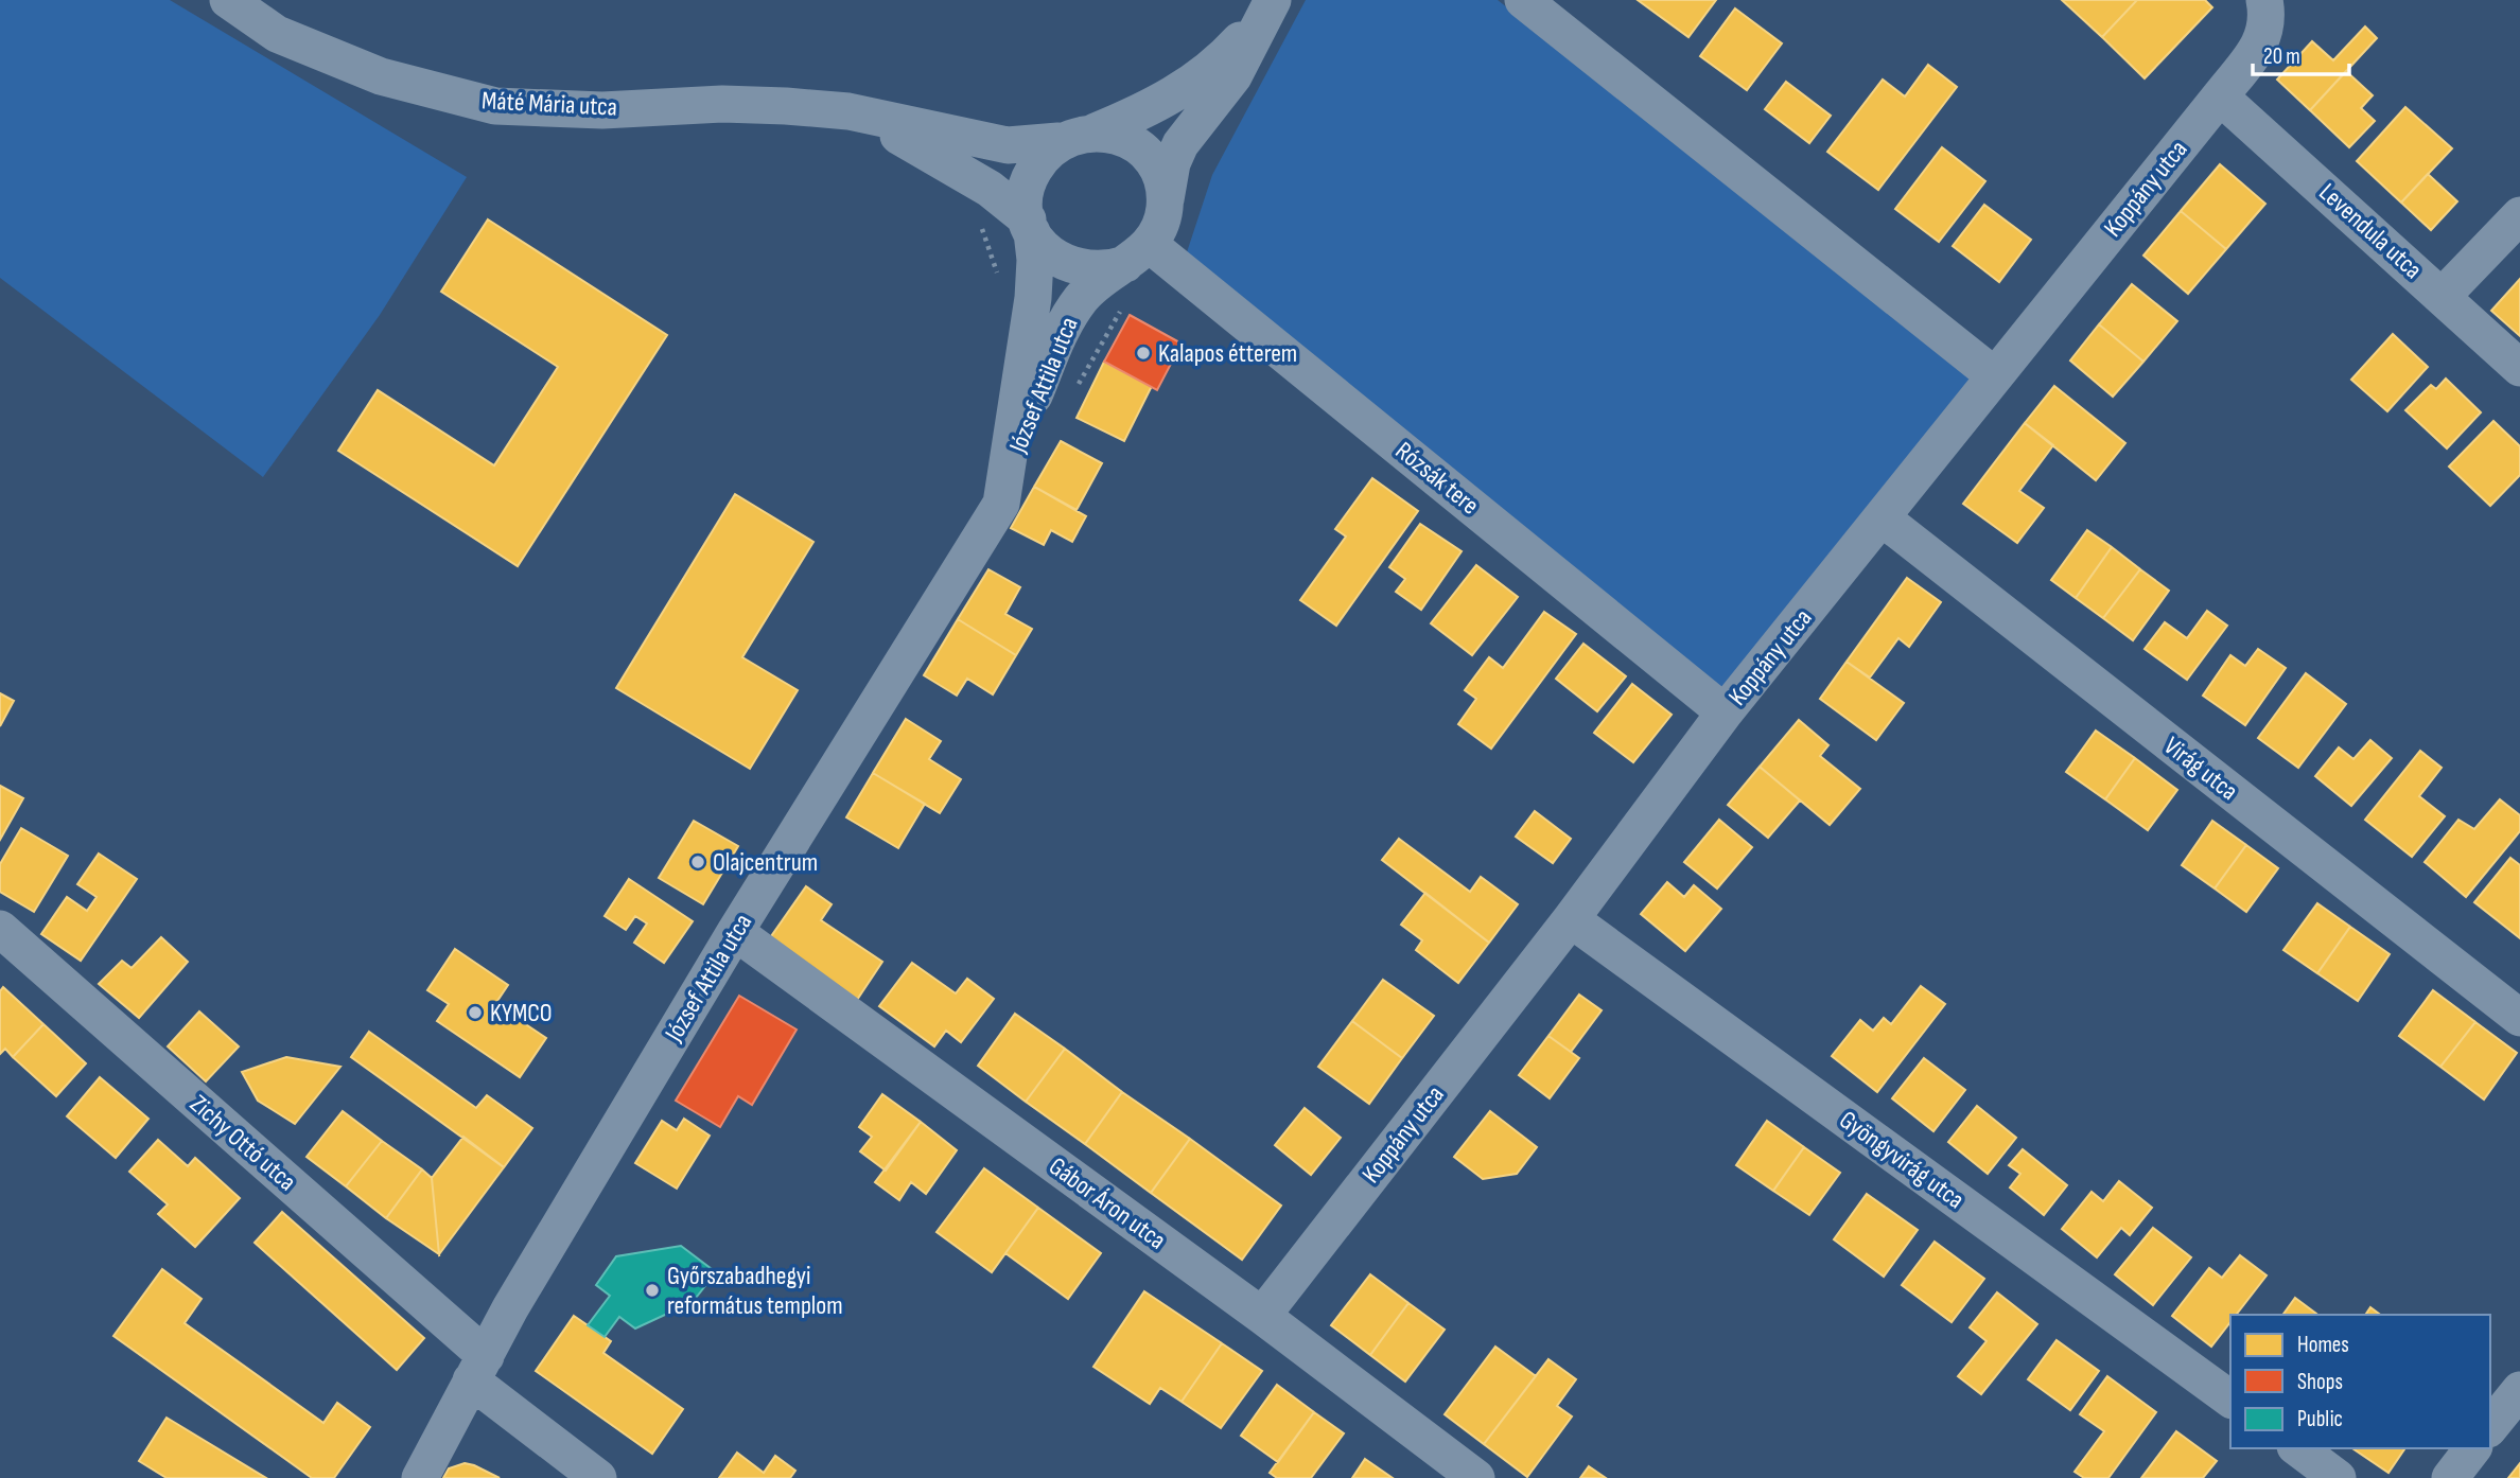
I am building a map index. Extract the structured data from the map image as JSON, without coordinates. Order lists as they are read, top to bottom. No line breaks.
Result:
{"streets":{"street":["Máté Mária utca","Koppány utca","Levendula utca","József Attila utca","Rózsák tere","Virág utca","Zichy Ottó utca","Gyöngyvirág utca","Gábor Áron utca"]},"crossings":[["Máté Mária utca","József Attila utca"],["Máté Mária utca","Rózsák tere"],["Koppány utca","Levendula utca"],["Koppány utca","Rózsák tere"],["Koppány utca","Virág utca"],["Koppány utca","Gyöngyvirág utca"],["Koppány utca","Gábor Áron utca"],["József Attila utca","Rózsák tere"],["József Attila utca","Zichy Ottó utca"],["József Attila utca","Gábor Áron utca"]],"places":["Kalapos étterem","Olajcentrum","KYMCO","Győrszabadhegyi református templom"],"legend":["Homes","Shops","Public"],"scale_bar":"20 m"}
